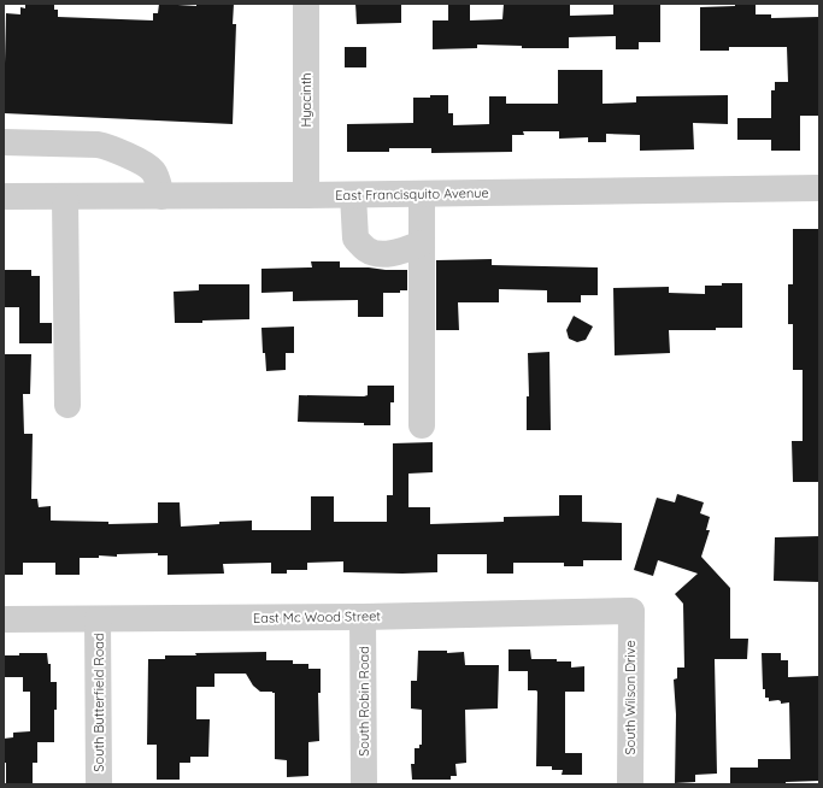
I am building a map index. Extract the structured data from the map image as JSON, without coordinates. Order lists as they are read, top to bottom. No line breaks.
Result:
{"streets":{"street":["Hyacinth","East Francisquito Avenue","East Mc Wood Street","South Wilson Drive","South Robin Road","South Butterfield Road"]},"crossings":[["Hyacinth","East Francisquito Avenue"],["East Mc Wood Street","South Wilson Drive"],["East Mc Wood Street","South Robin Road"],["East Mc Wood Street","South Butterfield Road"]]}
